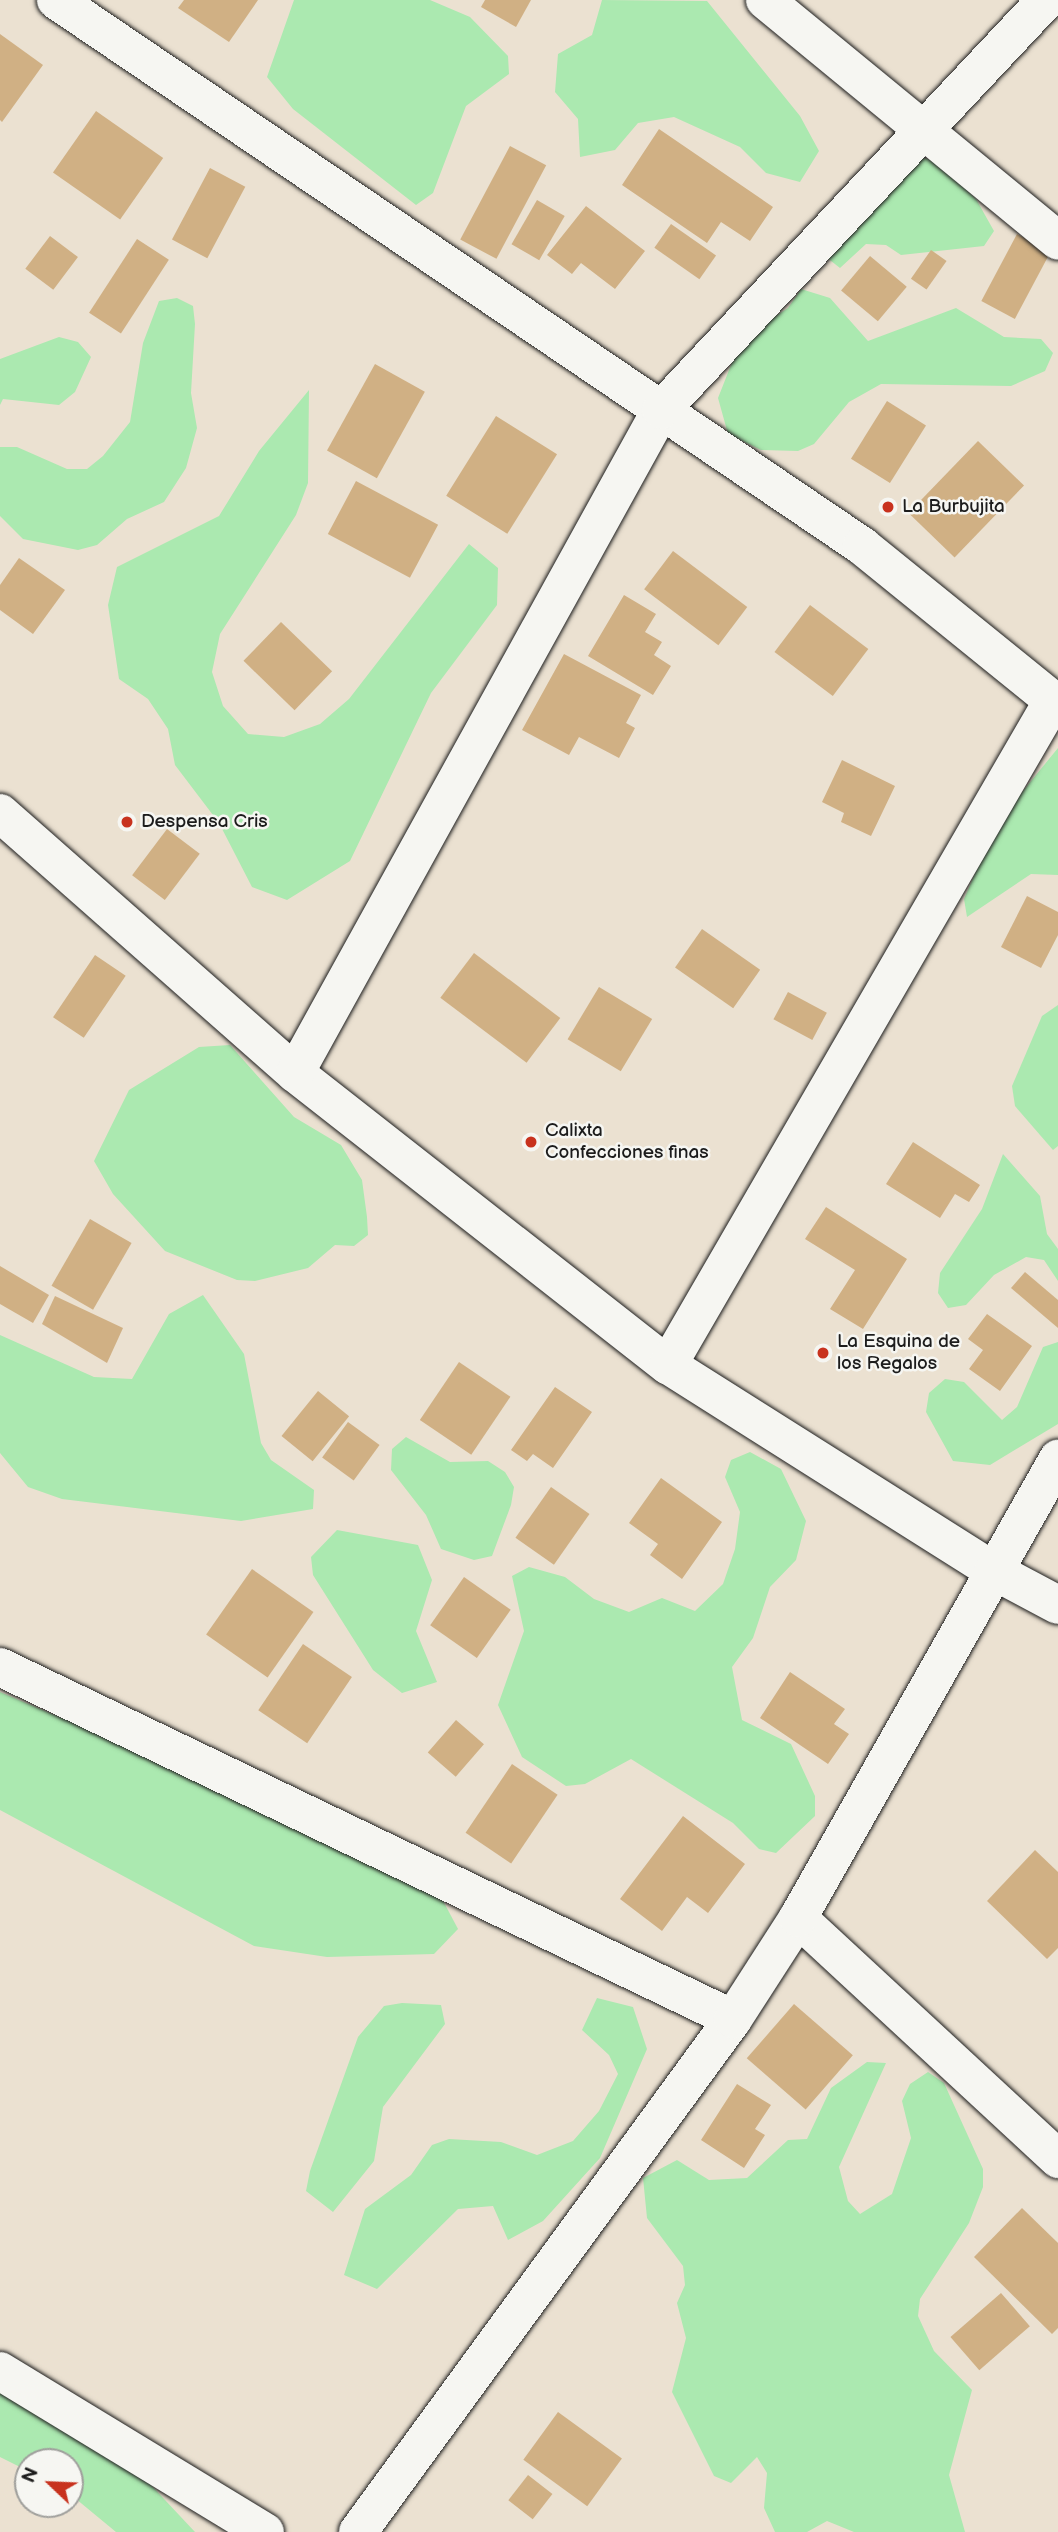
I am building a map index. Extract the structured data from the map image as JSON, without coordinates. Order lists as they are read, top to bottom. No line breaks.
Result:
{"places":["La Burbujita","Despensa Cris","Calixta Confecciones finas","La Esquina de los Regalos"],"north":"top left"}
